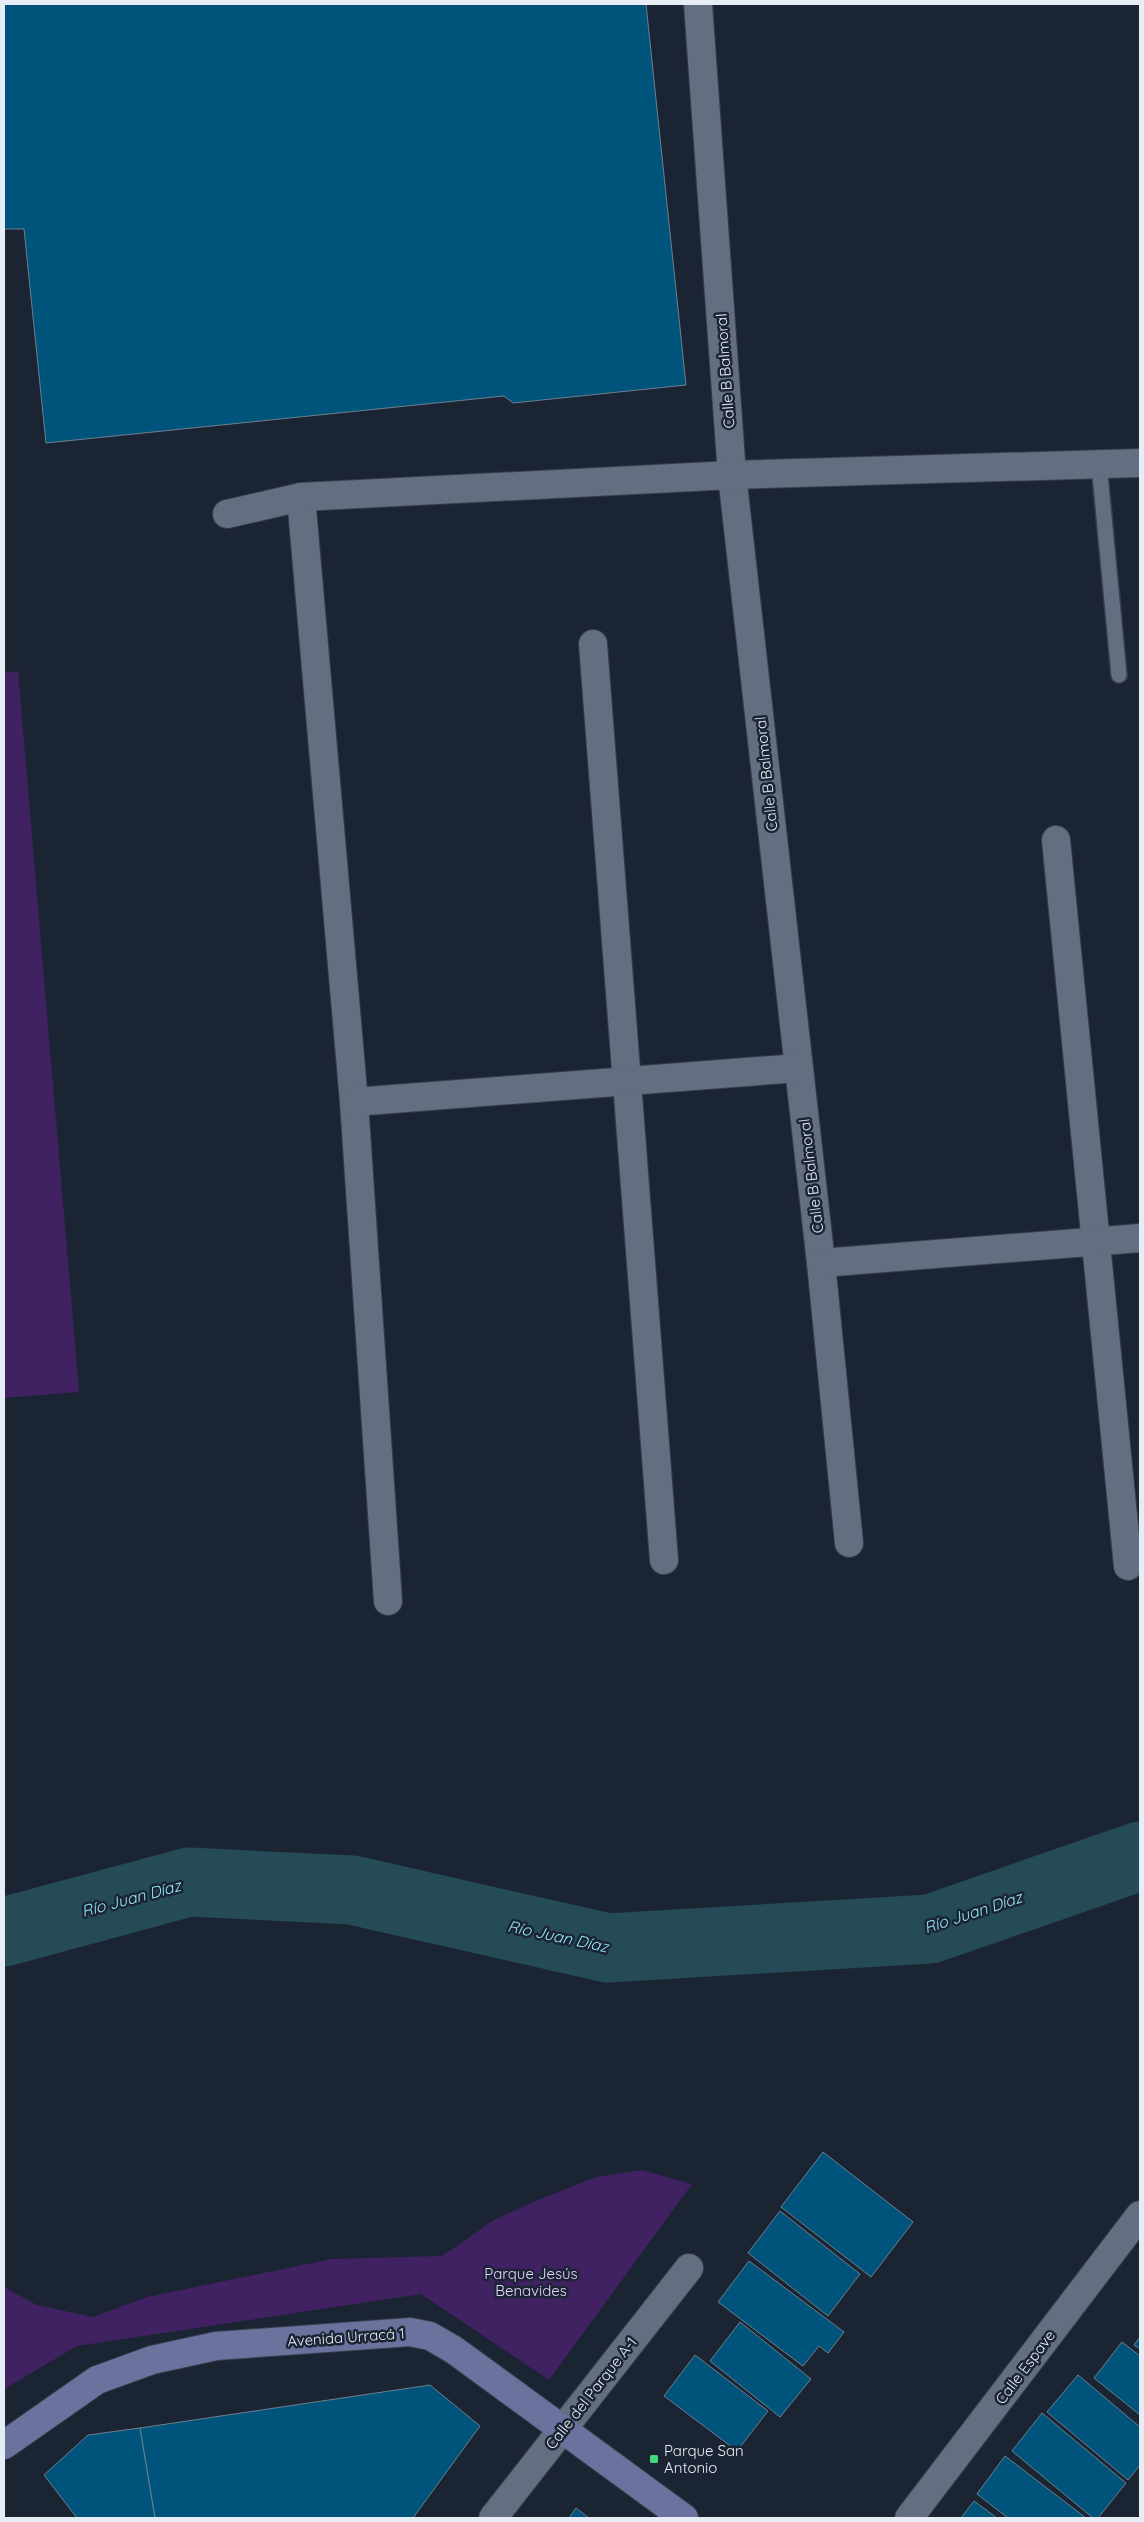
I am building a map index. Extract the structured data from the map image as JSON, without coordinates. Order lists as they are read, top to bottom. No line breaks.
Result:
{"streets":{"street":["Calle B Balmoral","Avenida Urracá 1","Calle Espave","Calle del Parque A-1"]},"crossings":[["Avenida Urracá 1","Calle del Parque A-1"]],"water":["Río Juan Díaz"],"parks":["Parque Jesús Benavides"],"places":{"transit":["Parque San Antonio"]}}
